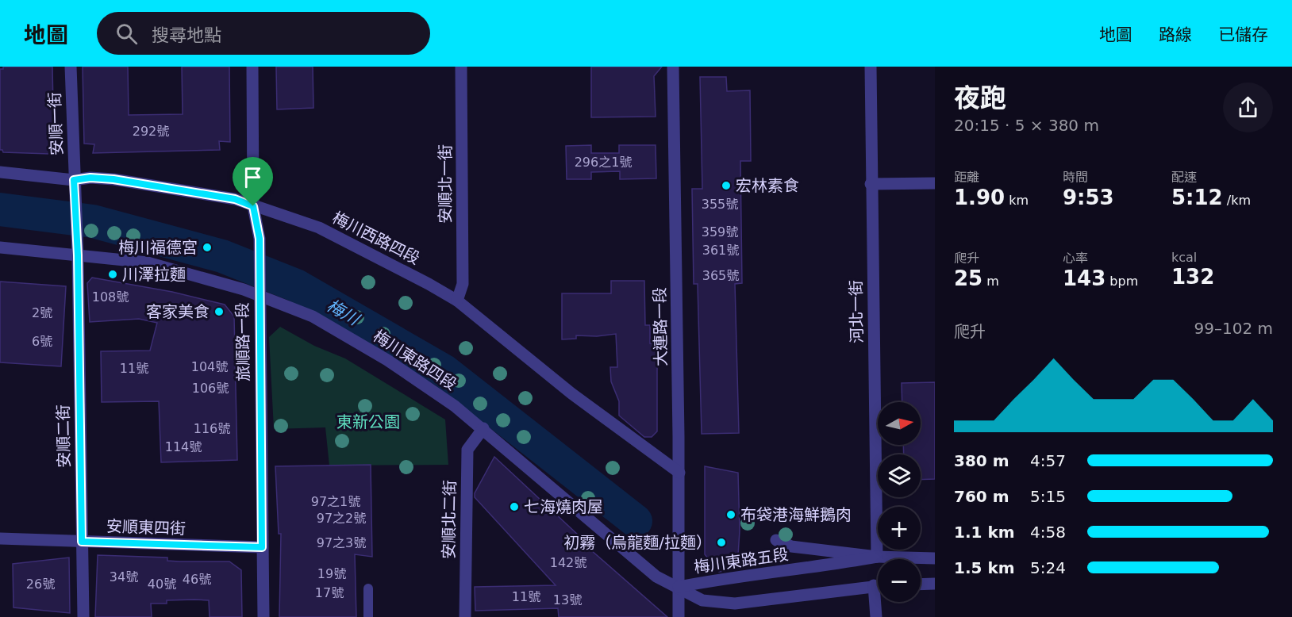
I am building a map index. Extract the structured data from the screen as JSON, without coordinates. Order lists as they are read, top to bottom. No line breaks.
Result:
{"streets":{"street":["安順一街","安順北一街","梅川西路四段","河北一街","大連路一段","旅順路一段","梅川東路四段","安順二街","安順北二街","安順東四街","梅川東路五段"]},"crossings":[["安順一街","梅川西路四段"],["安順一街","梅川東路四段"],["安順一街","安順二街"],["安順北一街","梅川西路四段"],["梅川西路四段","大連路一段"],["梅川西路四段","旅順路一段"],["河北一街","梅川東路五段"],["大連路一段","梅川東路四段"],["大連路一段","梅川東路五段"],["旅順路一段","梅川東路四段"],["旅順路一段","安順東四街"],["梅川東路四段","安順二街"],["梅川東路四段","安順北二街"],["梅川東路四段","梅川東路五段"],["安順二街","安順東四街"]],"water":["梅川"],"parks":["東新公園"],"places":["宏林素食","梅川福德宮","川澤拉麵","客家美食","七海燒肉屋","布袋港海鮮鵝肉","初霧（烏龍麵/拉麵）"],"house_numbers":["292號","296之1號","355號","359號","361號","365號","108號","2號","6號","104號","11號","106號","116號","114號","97之1號","97之2號","97之3號","142號","19號","34號","46號","26號","40號","17號","11號","13號"],"north":"right","page":{"header":"地圖","search":"搜尋地點","nav":["地圖","路線","已儲存"],"heading":["夜跑","20:15 · 5 × 380 m"],"stats":[["距離","1.90 km"],["時間","9:53"],["配速","5:12 /km"],["爬升","25 m"],["心率","143 bpm"],["kcal","132"]],"chart":["爬升","99–102 m"],"map_buttons":["+","−"],"list":[{"name":"380 m","note":"4:57"},{"name":"760 m","note":"5:15"},{"name":"1.1 km","note":"4:58"},{"name":"1.5 km","note":"5:24"}]}}
